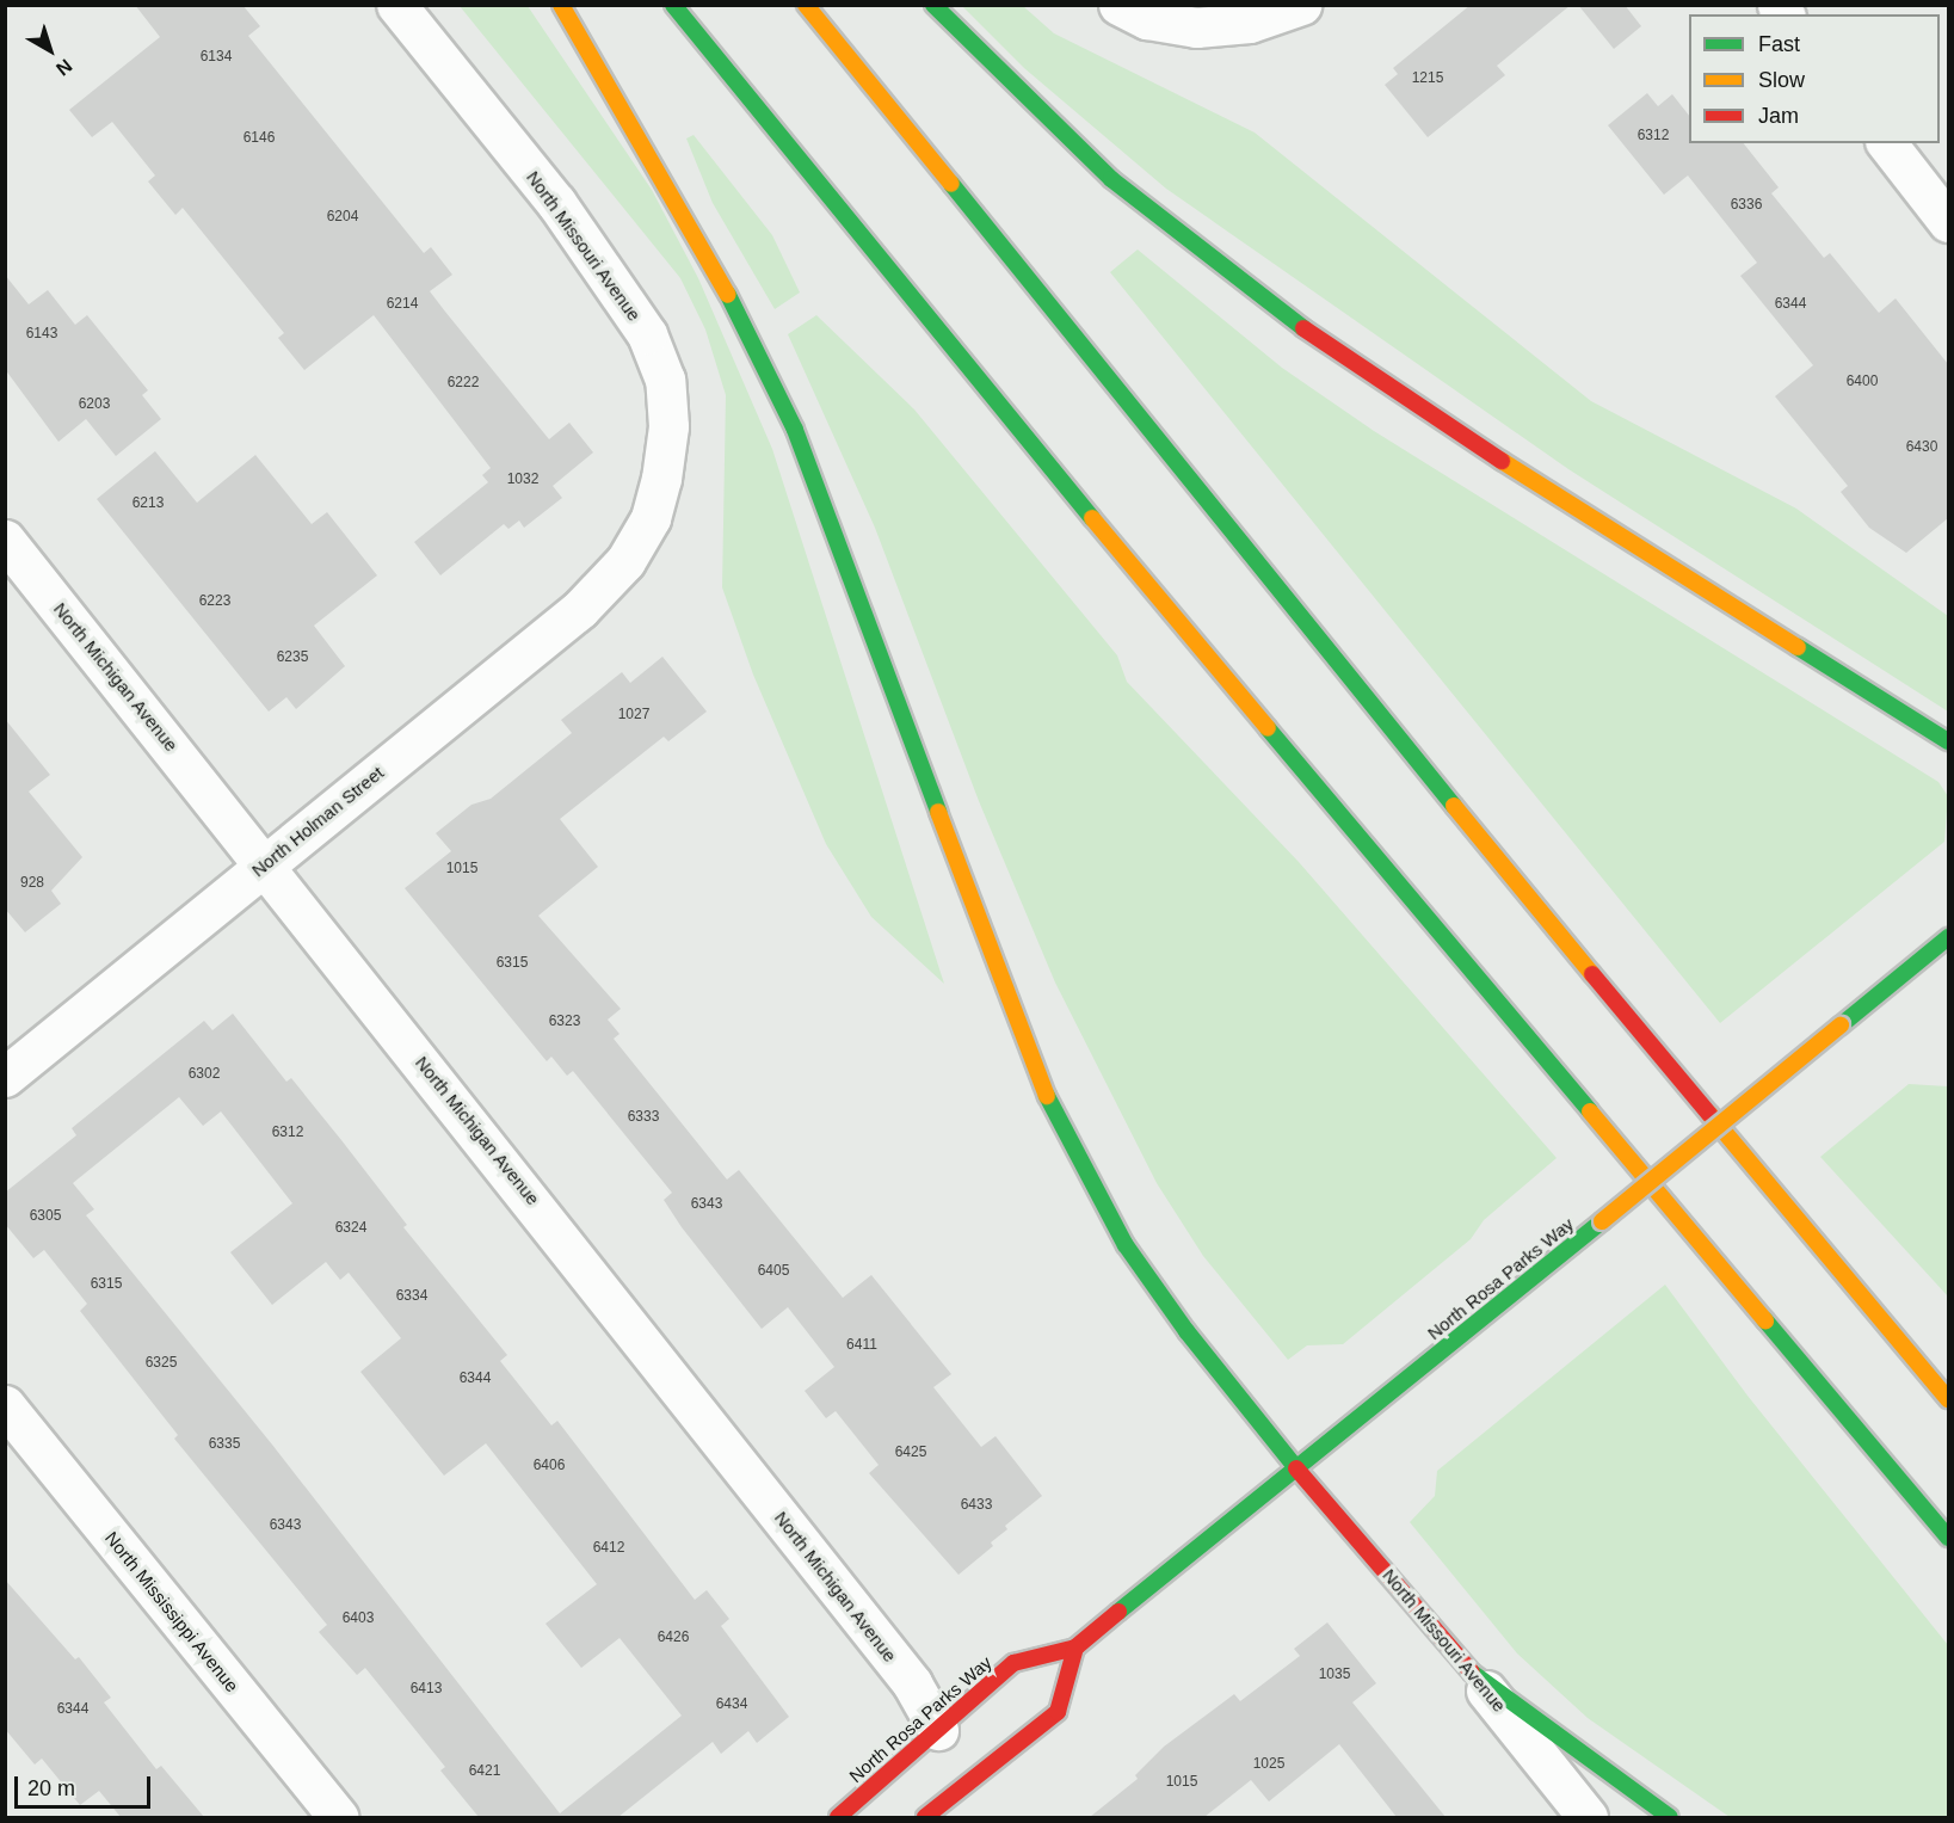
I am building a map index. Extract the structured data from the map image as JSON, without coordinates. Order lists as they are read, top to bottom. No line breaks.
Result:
{"streets":{"main road":["North Missouri Avenue","North Rosa Parks Way"],"street":["North Michigan Avenue","North Holman Street","North Mississippi Avenue"]},"crossings":[["North Missouri Avenue","North Holman Street"],["North Missouri Avenue","North Rosa Parks Way"],["North Michigan Avenue","North Holman Street"],["North Michigan Avenue","North Rosa Parks Way"]],"house_numbers":["6134","1215","6312","6146","6336","6204","6214","6344","6143","6400","6222","6203","6430","1032","6213","6223","6235","1027","1015","928","6315","6323","6302","6333","6312","6343","6305","6324","6405","6315","6334","6411","6325","6344","6335","6425","6406","6433","6343","6412","6403","6426","1035","6413","6434","6344","1025","6421","1015"],"legend":["Fast","Slow","Jam"],"scale_bar":"20 m","north":"bottom right"}
